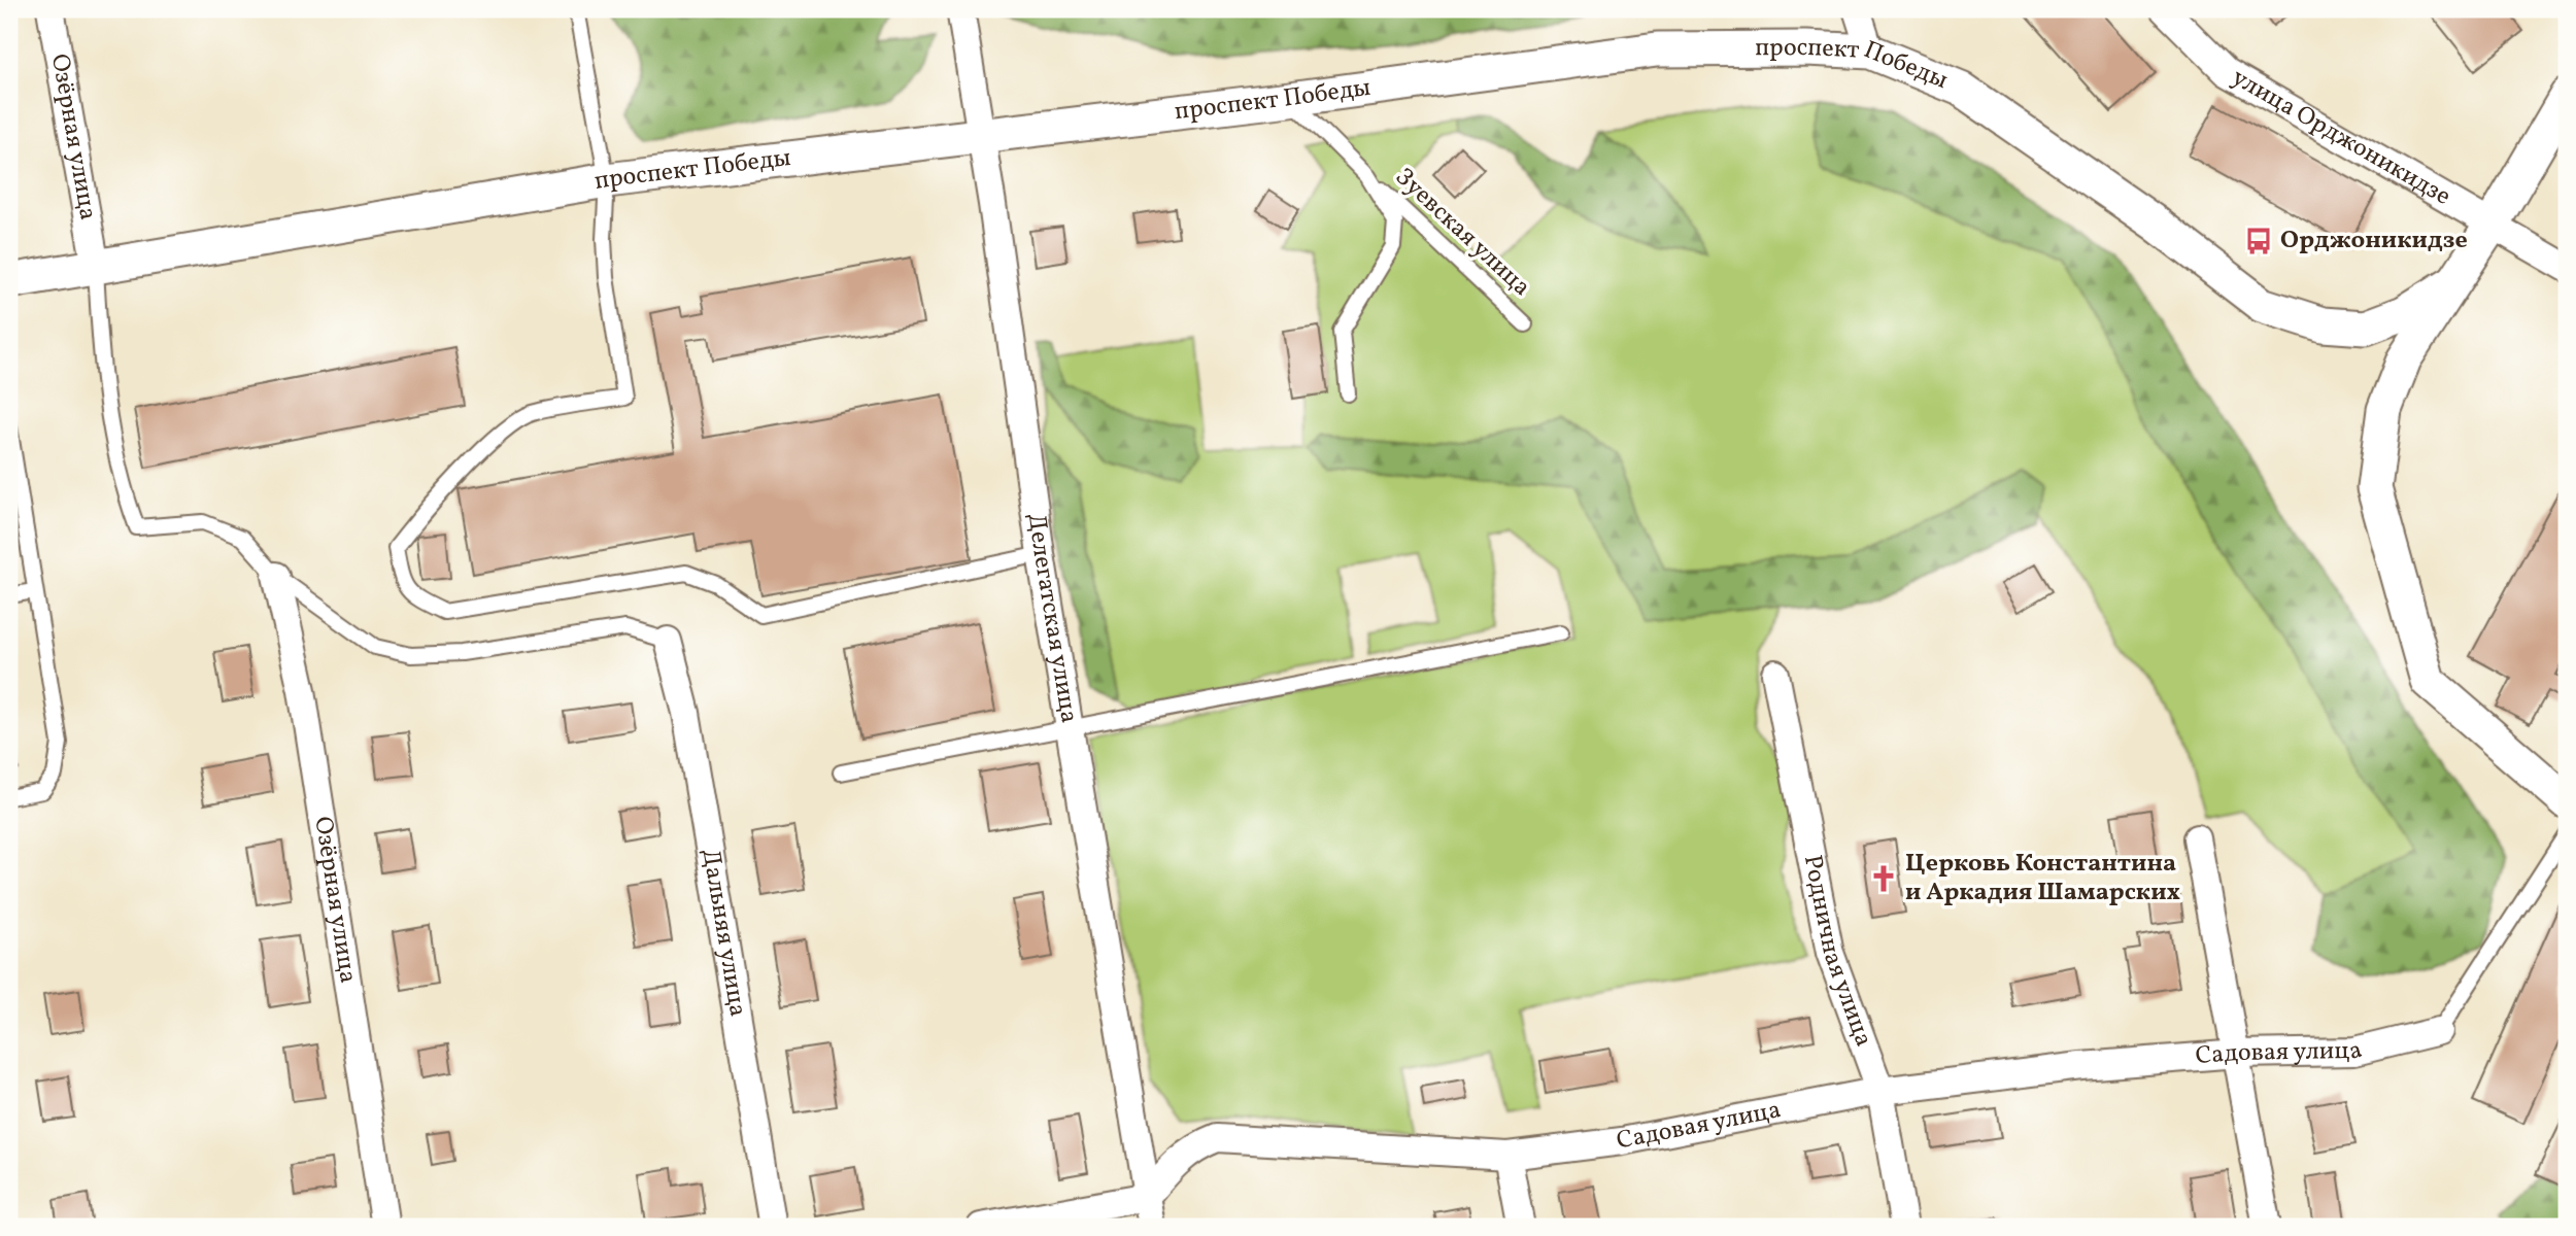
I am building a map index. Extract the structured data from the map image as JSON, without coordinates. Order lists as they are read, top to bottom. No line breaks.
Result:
{"streets":{"street":["проспект Победы","улица Орджоникидзе","Озёрная улица","Делегатская улица","Дальняя улица","Родничная улица","Садовая улица"],"lane":["Зуевская улица"]},"crossings":[["проспект Победы","Озёрная улица"],["проспект Победы","Зуевская улица"],["проспект Победы","Делегатская улица"],["Делегатская улица","Садовая улица"],["Родничная улица","Садовая улица"]],"places":{"bus stop":["Орджоникидзе"],"church":["Церковь Константина и Аркадия Шамарских"]}}
